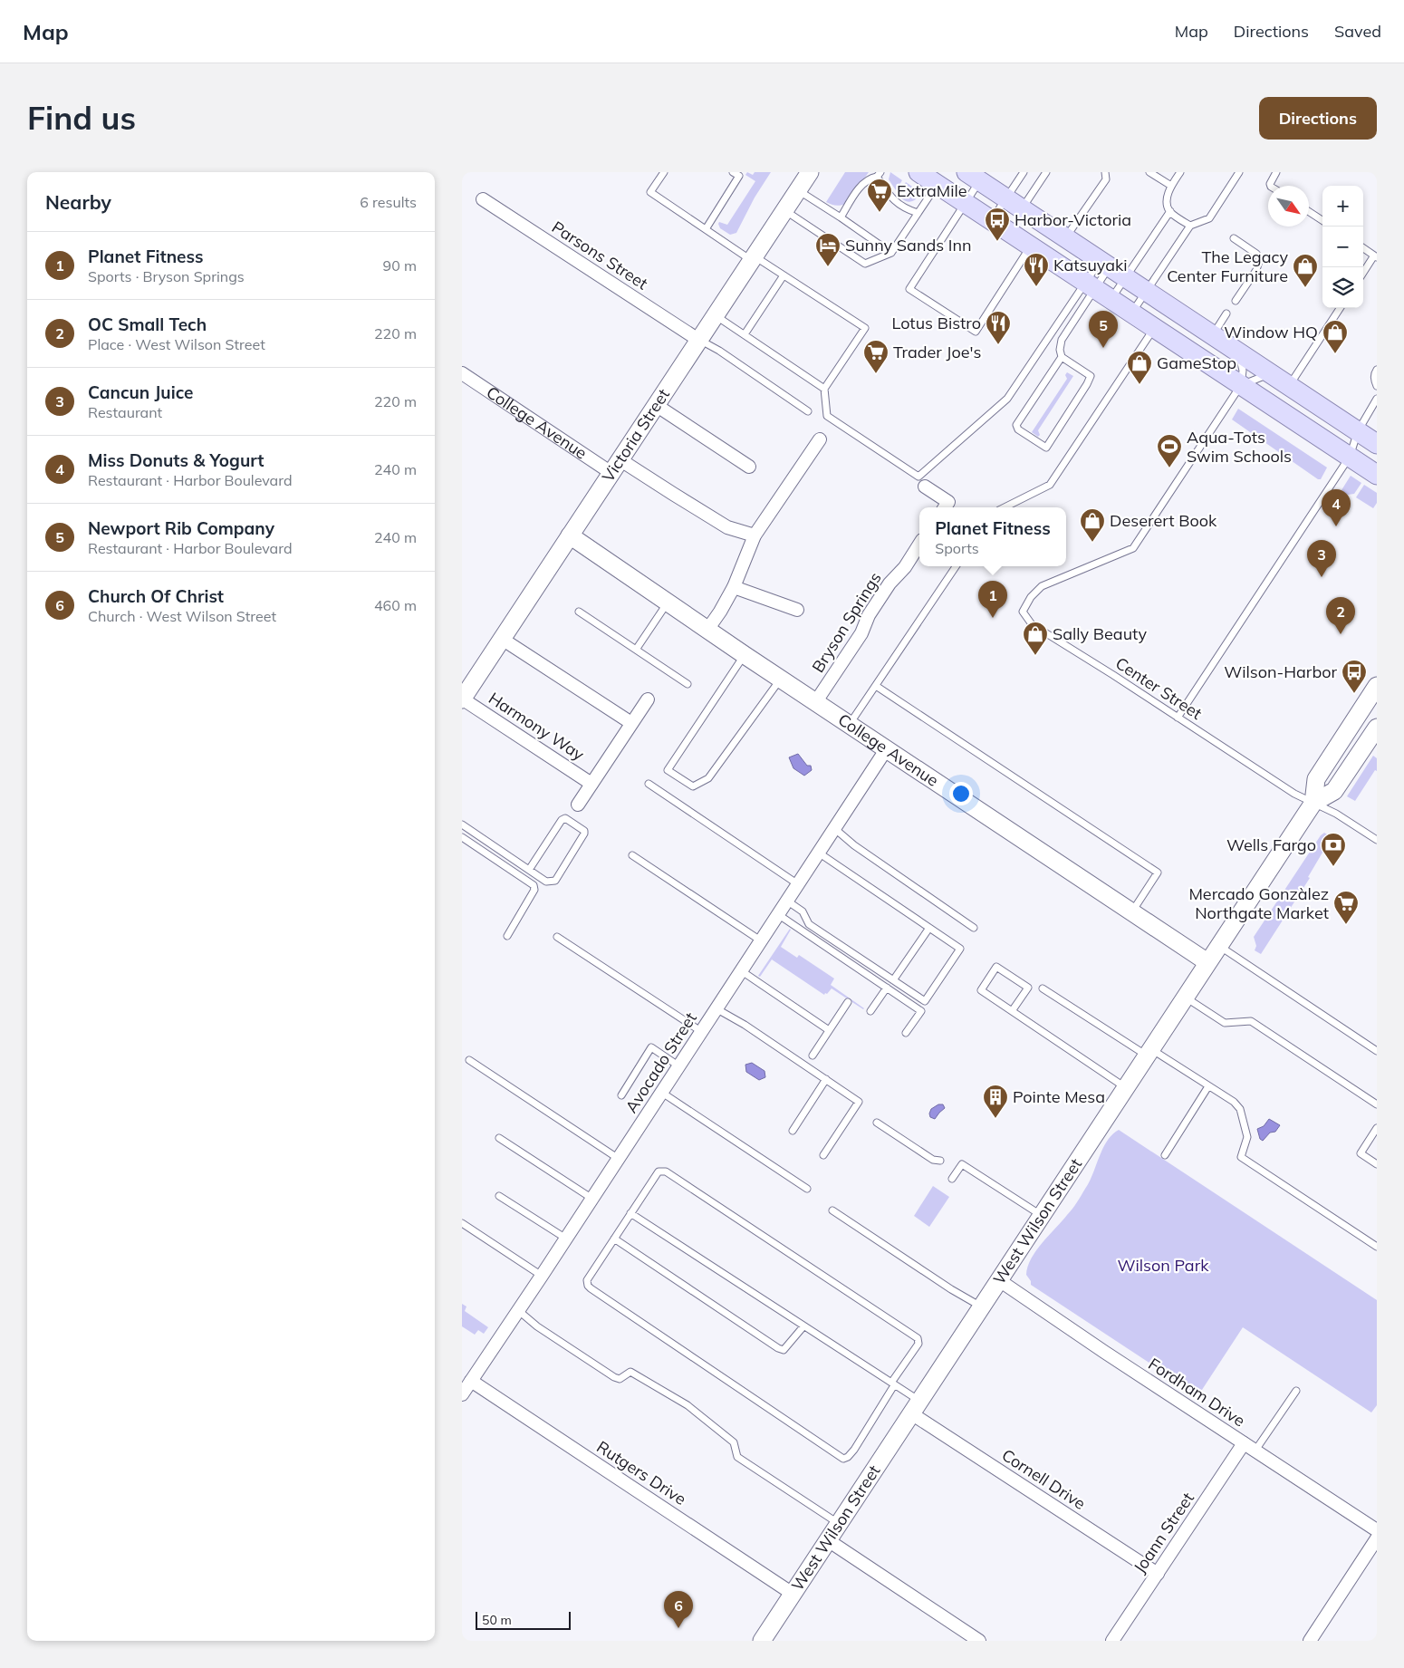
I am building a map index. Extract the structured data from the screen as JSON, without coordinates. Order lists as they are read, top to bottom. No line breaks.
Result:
{"streets":{"street":["Parsons Street","College Avenue","Victoria Street","Bryson Springs","Harmony Way","Avocado Street","West Wilson Street","Fordham Drive","Rutgers Drive","Cornell Drive","Joann Street"],"lane":["Center Street"]},"crossings":[["Parsons Street","Victoria Street"],["College Avenue","Victoria Street"],["College Avenue","Bryson Springs"],["College Avenue","Avocado Street"],["College Avenue","West Wilson Street"],["Victoria Street","Harmony Way"],["Center Street","West Wilson Street"],["Avocado Street","Rutgers Drive"],["West Wilson Street","Fordham Drive"],["West Wilson Street","Rutgers Drive"],["West Wilson Street","Cornell Drive"],["Fordham Drive","Joann Street"],["Cornell Drive","Joann Street"]],"parks":["Wilson Park"],"places":{"supermarket":["ExtraMile","Trader Joe's","Mercado Gonzàlez Northgate Market"],"bus stop":["Harbor-Victoria","Wilson-Harbor"],"hotel":["Sunny Sands Inn"],"restaurant":["Katsuyaki","Lotus Bistro"],"shop":["The Legacy Center Furniture","Window HQ","GameStop","Deserert Book","Sally Beauty"],"sports":["Aqua-Tots Swim Schools"],"bank":["Wells Fargo"],"building":["Pointe Mesa"]},"scale_bar":"50 m","north":"bottom right","page":{"header":"Map","nav":["Map","Directions","Saved"],"buttons":"Directions","title":"Find us","heading":["Nearby","6 results"],"map_buttons":["+","−"],"list":[{"mark":"1","name":"Planet Fitness","note":"Sports · Bryson Springs","value":"90 m"},{"mark":"2","name":"OC Small Tech","note":"Place · West Wilson Street","value":"220 m"},{"mark":"3","name":"Cancun Juice","note":"Restaurant","value":"220 m"},{"mark":"4","name":"Miss Donuts & Yogurt","note":"Restaurant · Harbor Boulevard","value":"240 m"},{"mark":"5","name":"Newport Rib Company","note":"Restaurant · Harbor Boulevard","value":"240 m"},{"mark":"6","name":"Church Of Christ","note":"Church · West Wilson Street","value":"460 m"}],"pins":["5","4","3","1","2","6"],"popup":["Planet Fitness","Sports"],"scale":"50 m"}}
